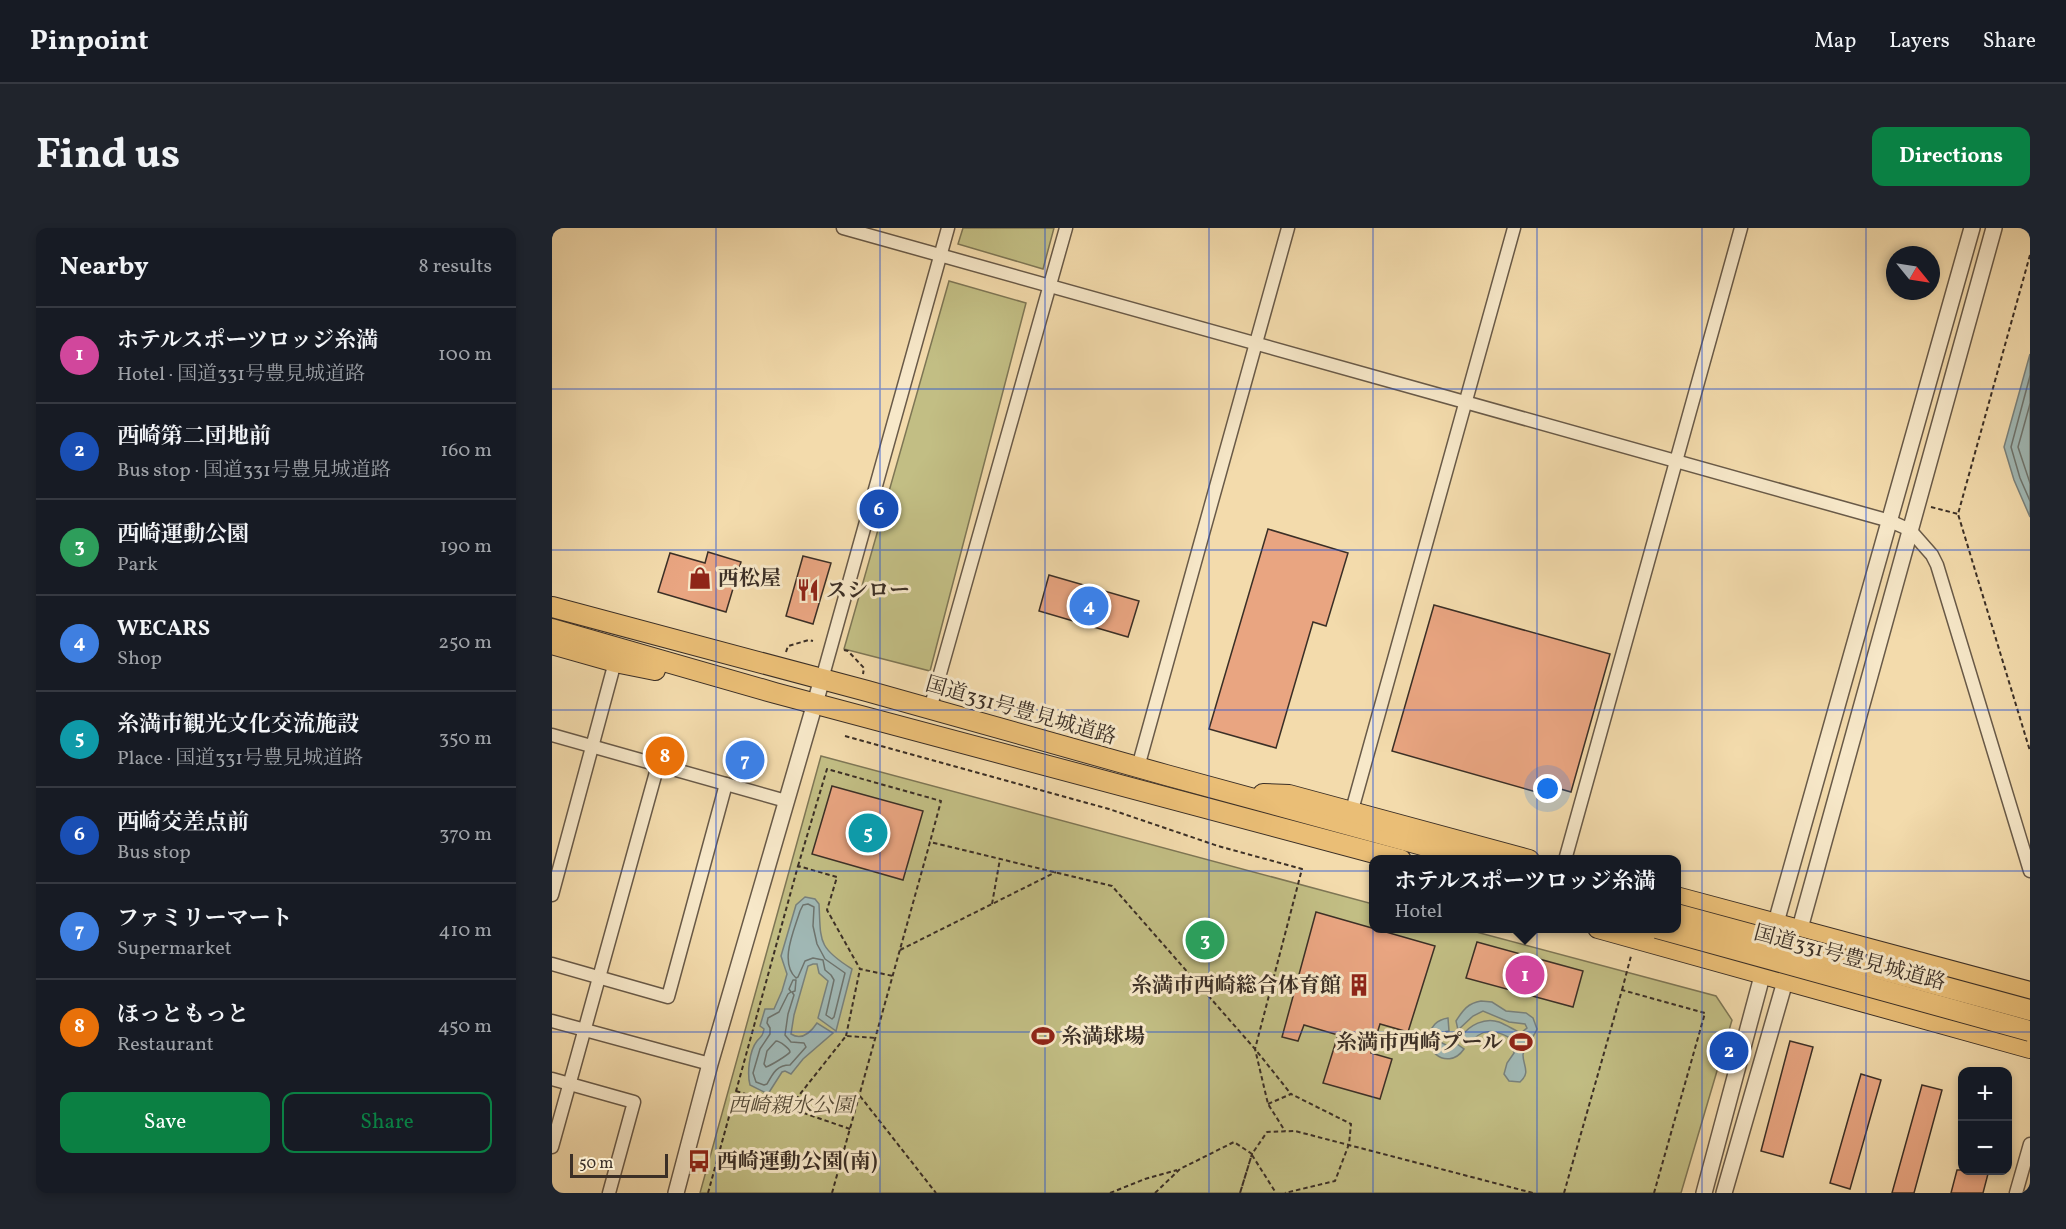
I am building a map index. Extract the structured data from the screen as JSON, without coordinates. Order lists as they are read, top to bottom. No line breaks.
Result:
{"streets":{"highway":["国道331号豊見城道路"]},"parks":["西崎親水公園"],"places":{"shop":["西松屋"],"restaurant":["スシロー"],"building":["糸満市西崎総合体育館"],"sports":["糸満球場","糸満市西崎プール"],"bus stop":["西崎運動公園(南)"]},"scale_bar":"50 m","north":"bottom right","page":{"header":"Pinpoint","nav":["Map","Layers","Share"],"title":"Find us","buttons":["Directions",["Save","Share"]],"heading":["Nearby","8 results"],"list":[{"mark":"1","name":"ホテルスポーツロッジ糸満","note":"Hotel · 国道331号豊見城道路","value":"100 m"},{"mark":"2","name":"西崎第二団地前","note":"Bus stop · 国道331号豊見城道路","value":"160 m"},{"mark":"3","name":"西崎運動公園","note":"Park","value":"190 m"},{"mark":"4","name":"WECARS","note":"Shop","value":"250 m"},{"mark":"5","name":"糸満市観光文化交流施設","note":"Place · 国道331号豊見城道路","value":"350 m"},{"mark":"6","name":"西崎交差点前","note":"Bus stop","value":"370 m"},{"mark":"7","name":"ファミリーマート","note":"Supermarket","value":"410 m"},{"mark":"8","name":"ほっともっと","note":"Restaurant","value":"450 m"}],"pins":["6","4","8","7","5","3","1","2"],"popup":["ホテルスポーツロッジ糸満","Hotel"],"map_buttons":["+","−"],"scale":"50 m"}}
